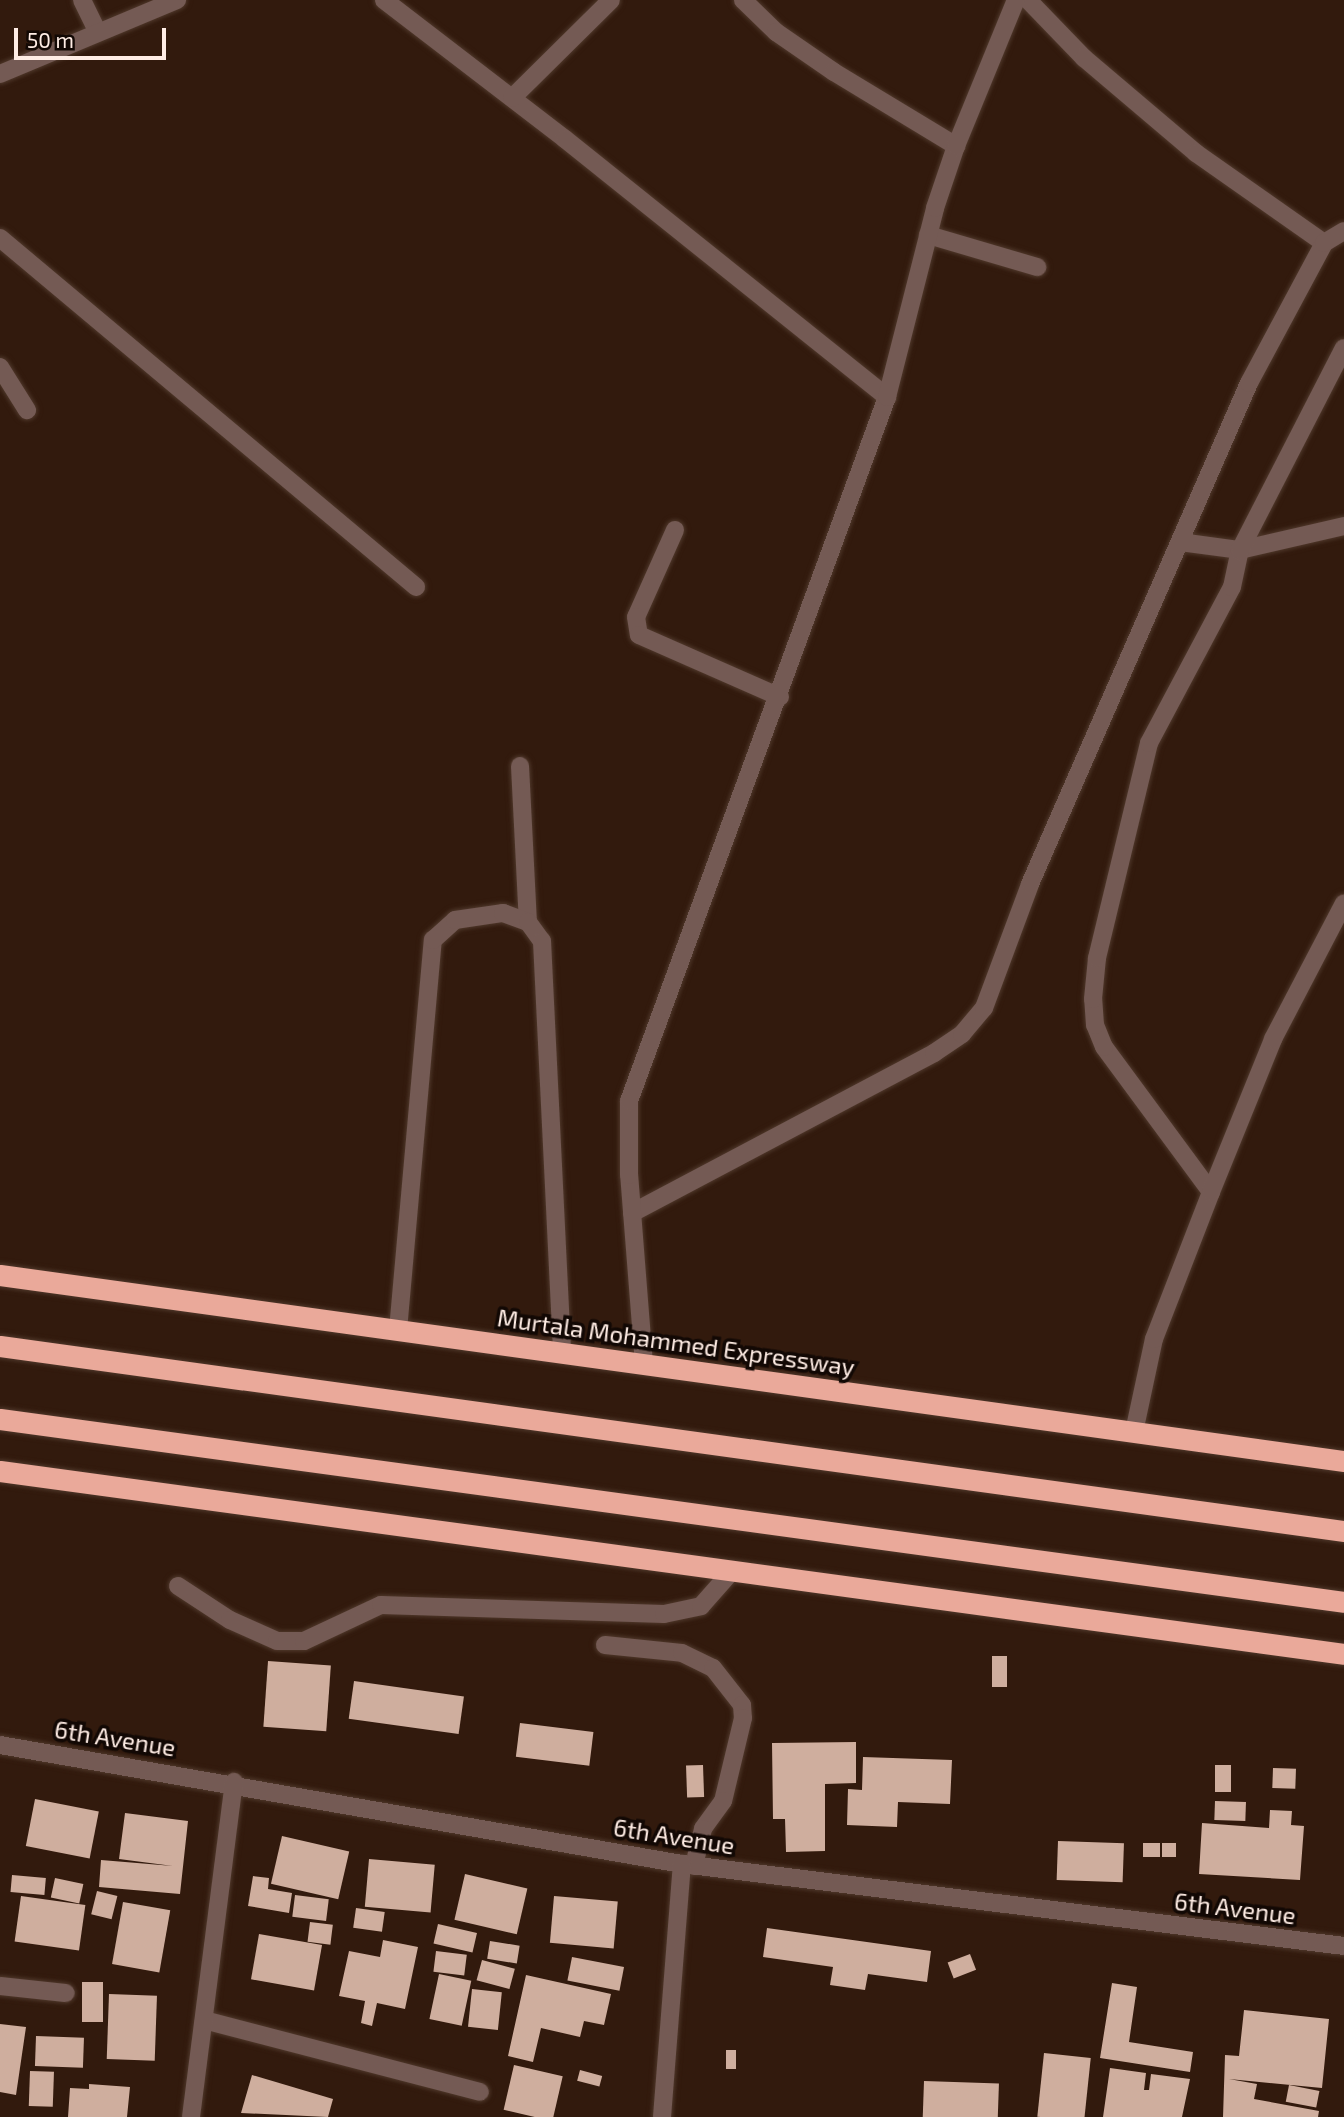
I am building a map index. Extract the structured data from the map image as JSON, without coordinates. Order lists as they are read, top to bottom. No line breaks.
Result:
{"streets":{"highway":["Murtala Mohammed Expressway"],"street":["6th Avenue"]},"scale_bar":"50 m"}
